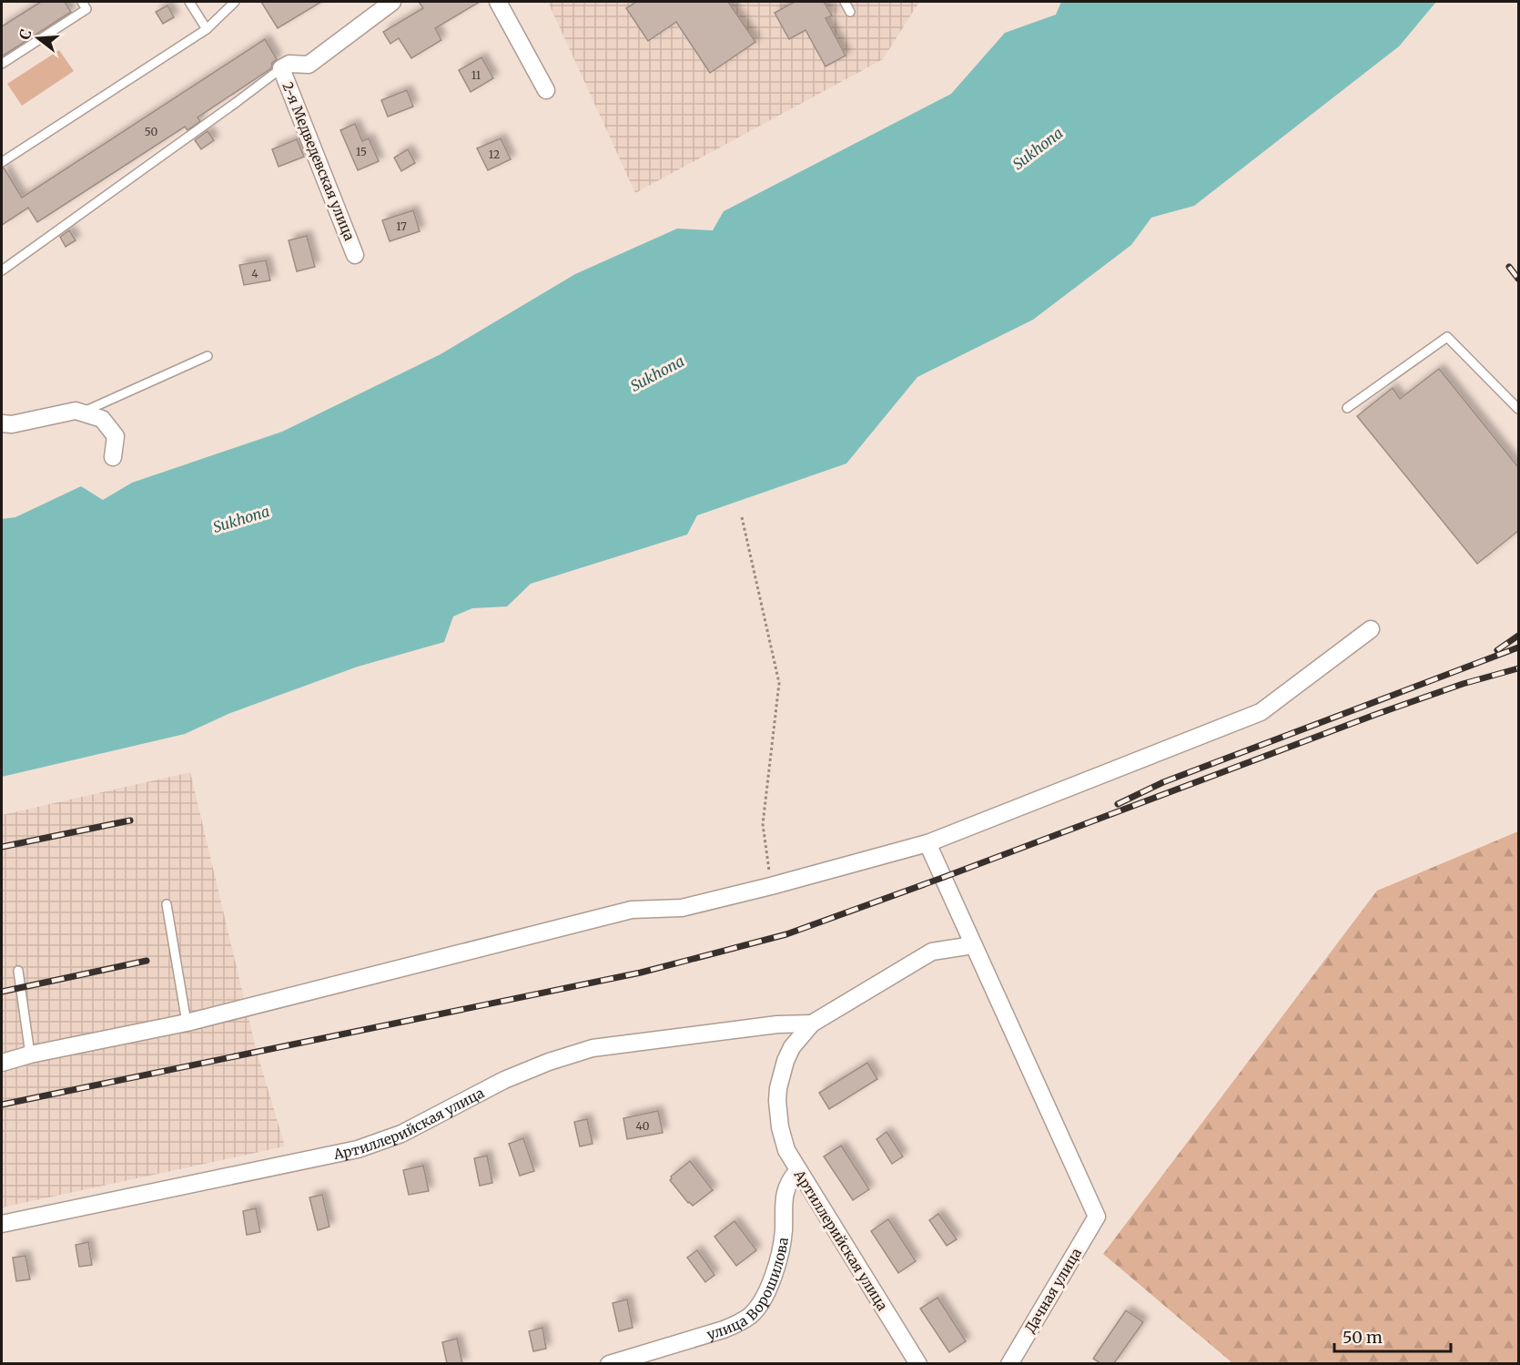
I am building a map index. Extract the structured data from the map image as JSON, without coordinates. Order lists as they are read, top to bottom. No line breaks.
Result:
{"streets":{"street":["2-я Медведевская улица","Артиллерийская улица","улица Ворошилова","Дачная улица"]},"crossings":[["Артиллерийская улица","улица Ворошилова"],["Артиллерийская улица","Дачная улица"]],"water":["Sukhona"],"house_numbers":["11","50","15","12","17","4","40"],"scale_bar":"50 m","north":"left"}
